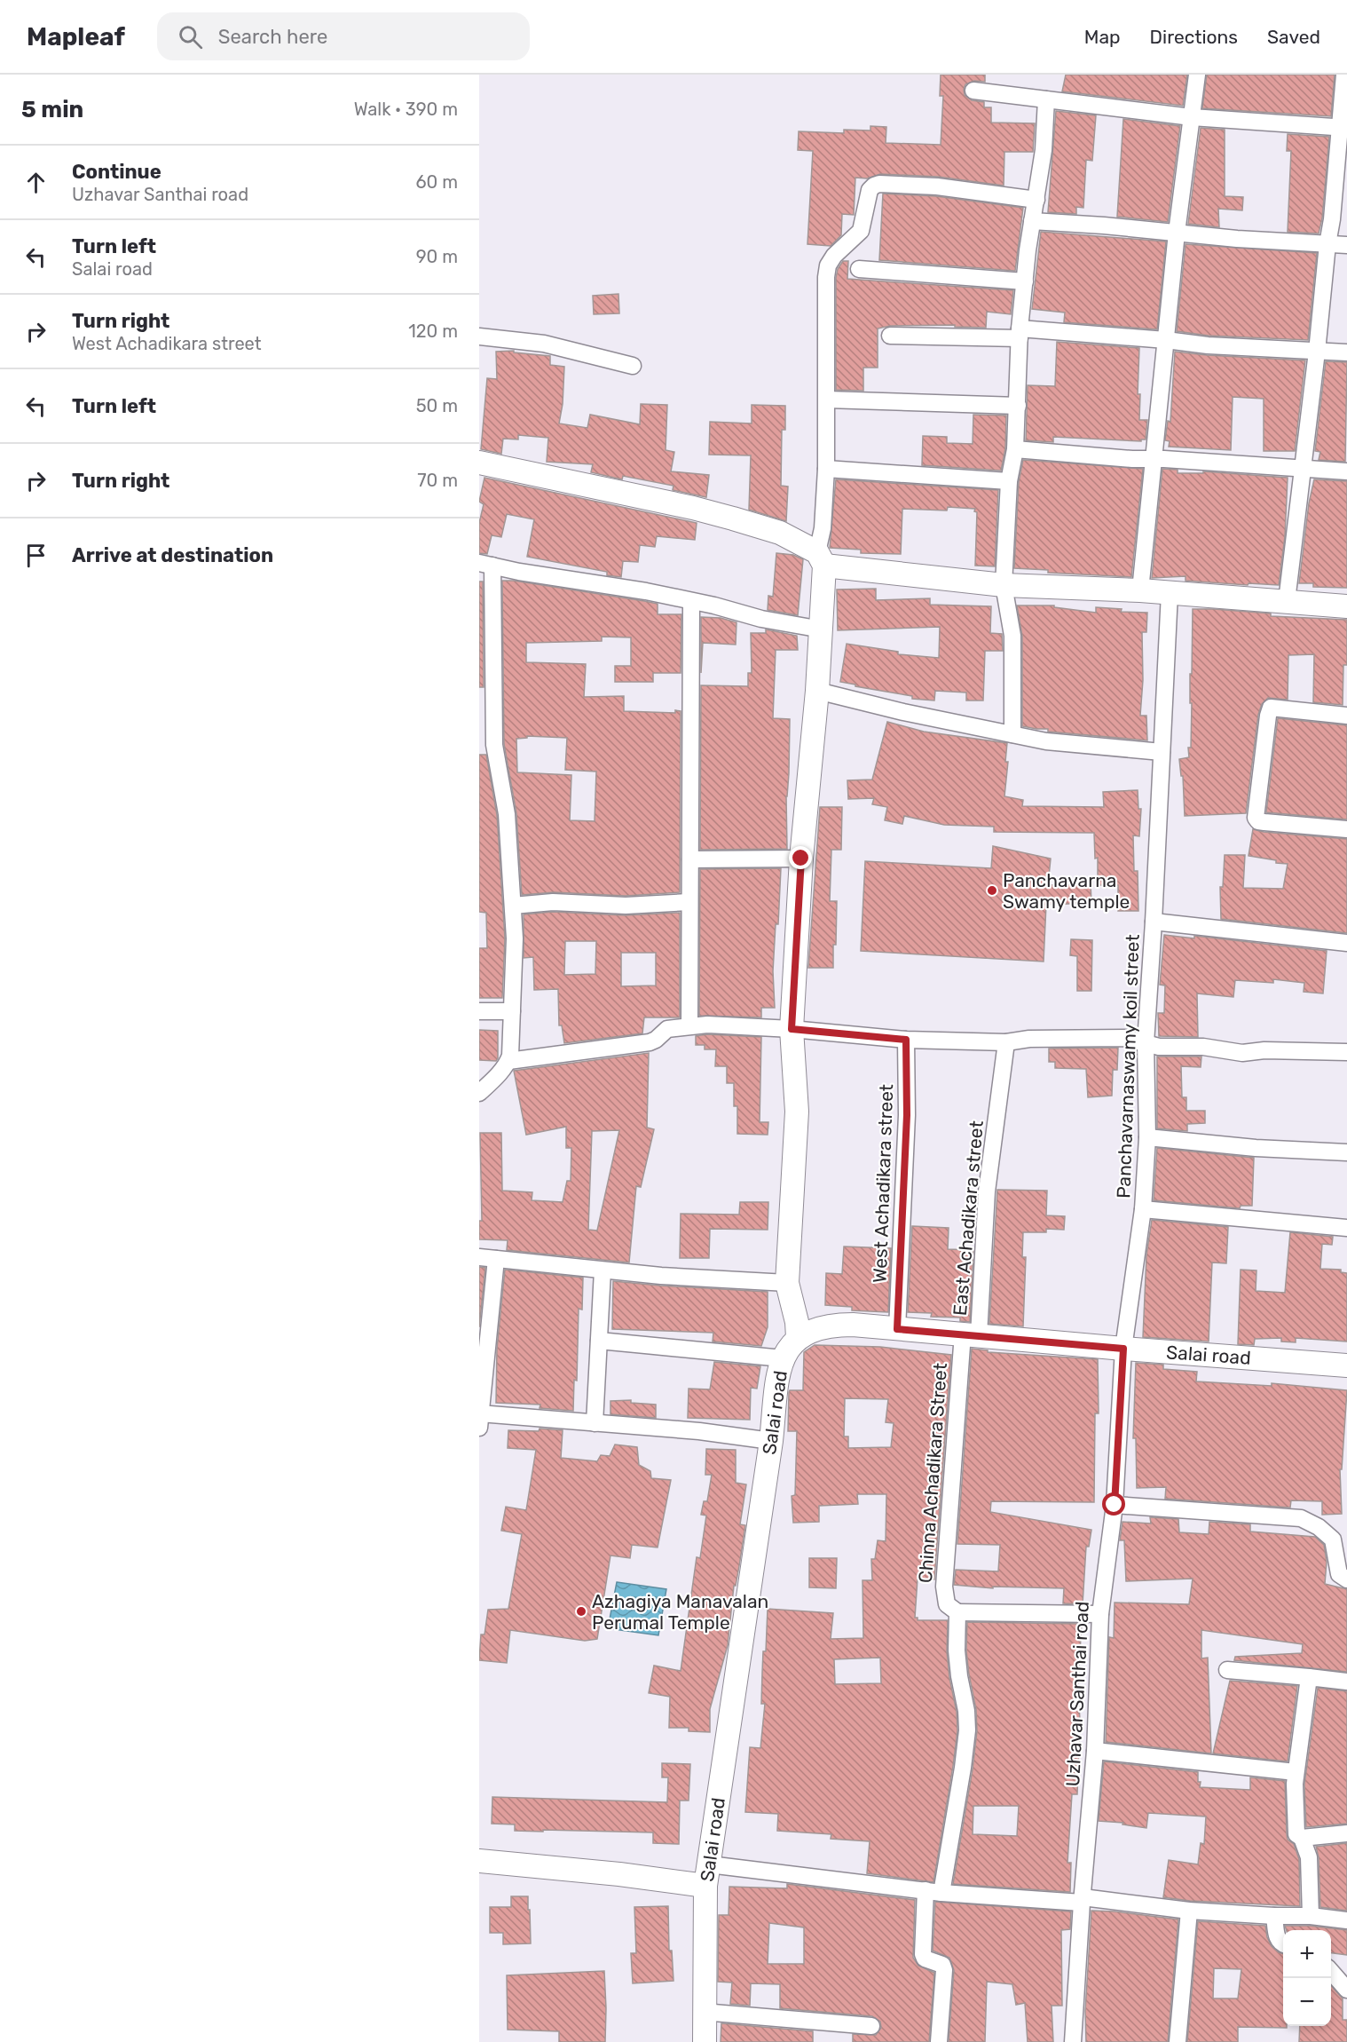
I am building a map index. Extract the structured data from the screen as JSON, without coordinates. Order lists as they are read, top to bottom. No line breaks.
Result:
{"streets":{"main road":["Salai road"],"street":["Panchavarnaswamy koil street","West Achadikara street","East Achadikara street","Chinna Achadikara Street","Uzhavar Santhai road"]},"crossings":[["Panchavarnaswamy koil street","Salai road"],["Panchavarnaswamy koil street","Uzhavar Santhai road"],["West Achadikara street","Salai road"],["East Achadikara street","Salai road"],["East Achadikara street","Chinna Achadikara Street"],["Salai road","Chinna Achadikara Street"],["Salai road","Uzhavar Santhai road"]],"places":["Panchavarna Swamy temple","Azhagiya Manavalan Perumal Temple"],"page":{"header":"Mapleaf","search":"Search here","nav":["Map","Directions","Saved"],"heading":["5 min","Walk · 390 m"],"list":[["Continue","Uzhavar Santhai road","60 m"],["Turn left","Salai road","90 m"],["Turn right","West Achadikara street","120 m"],["Turn left","50 m"],["Turn right","70 m"],"Arrive at destination"],"map_buttons":["+","−"]}}
